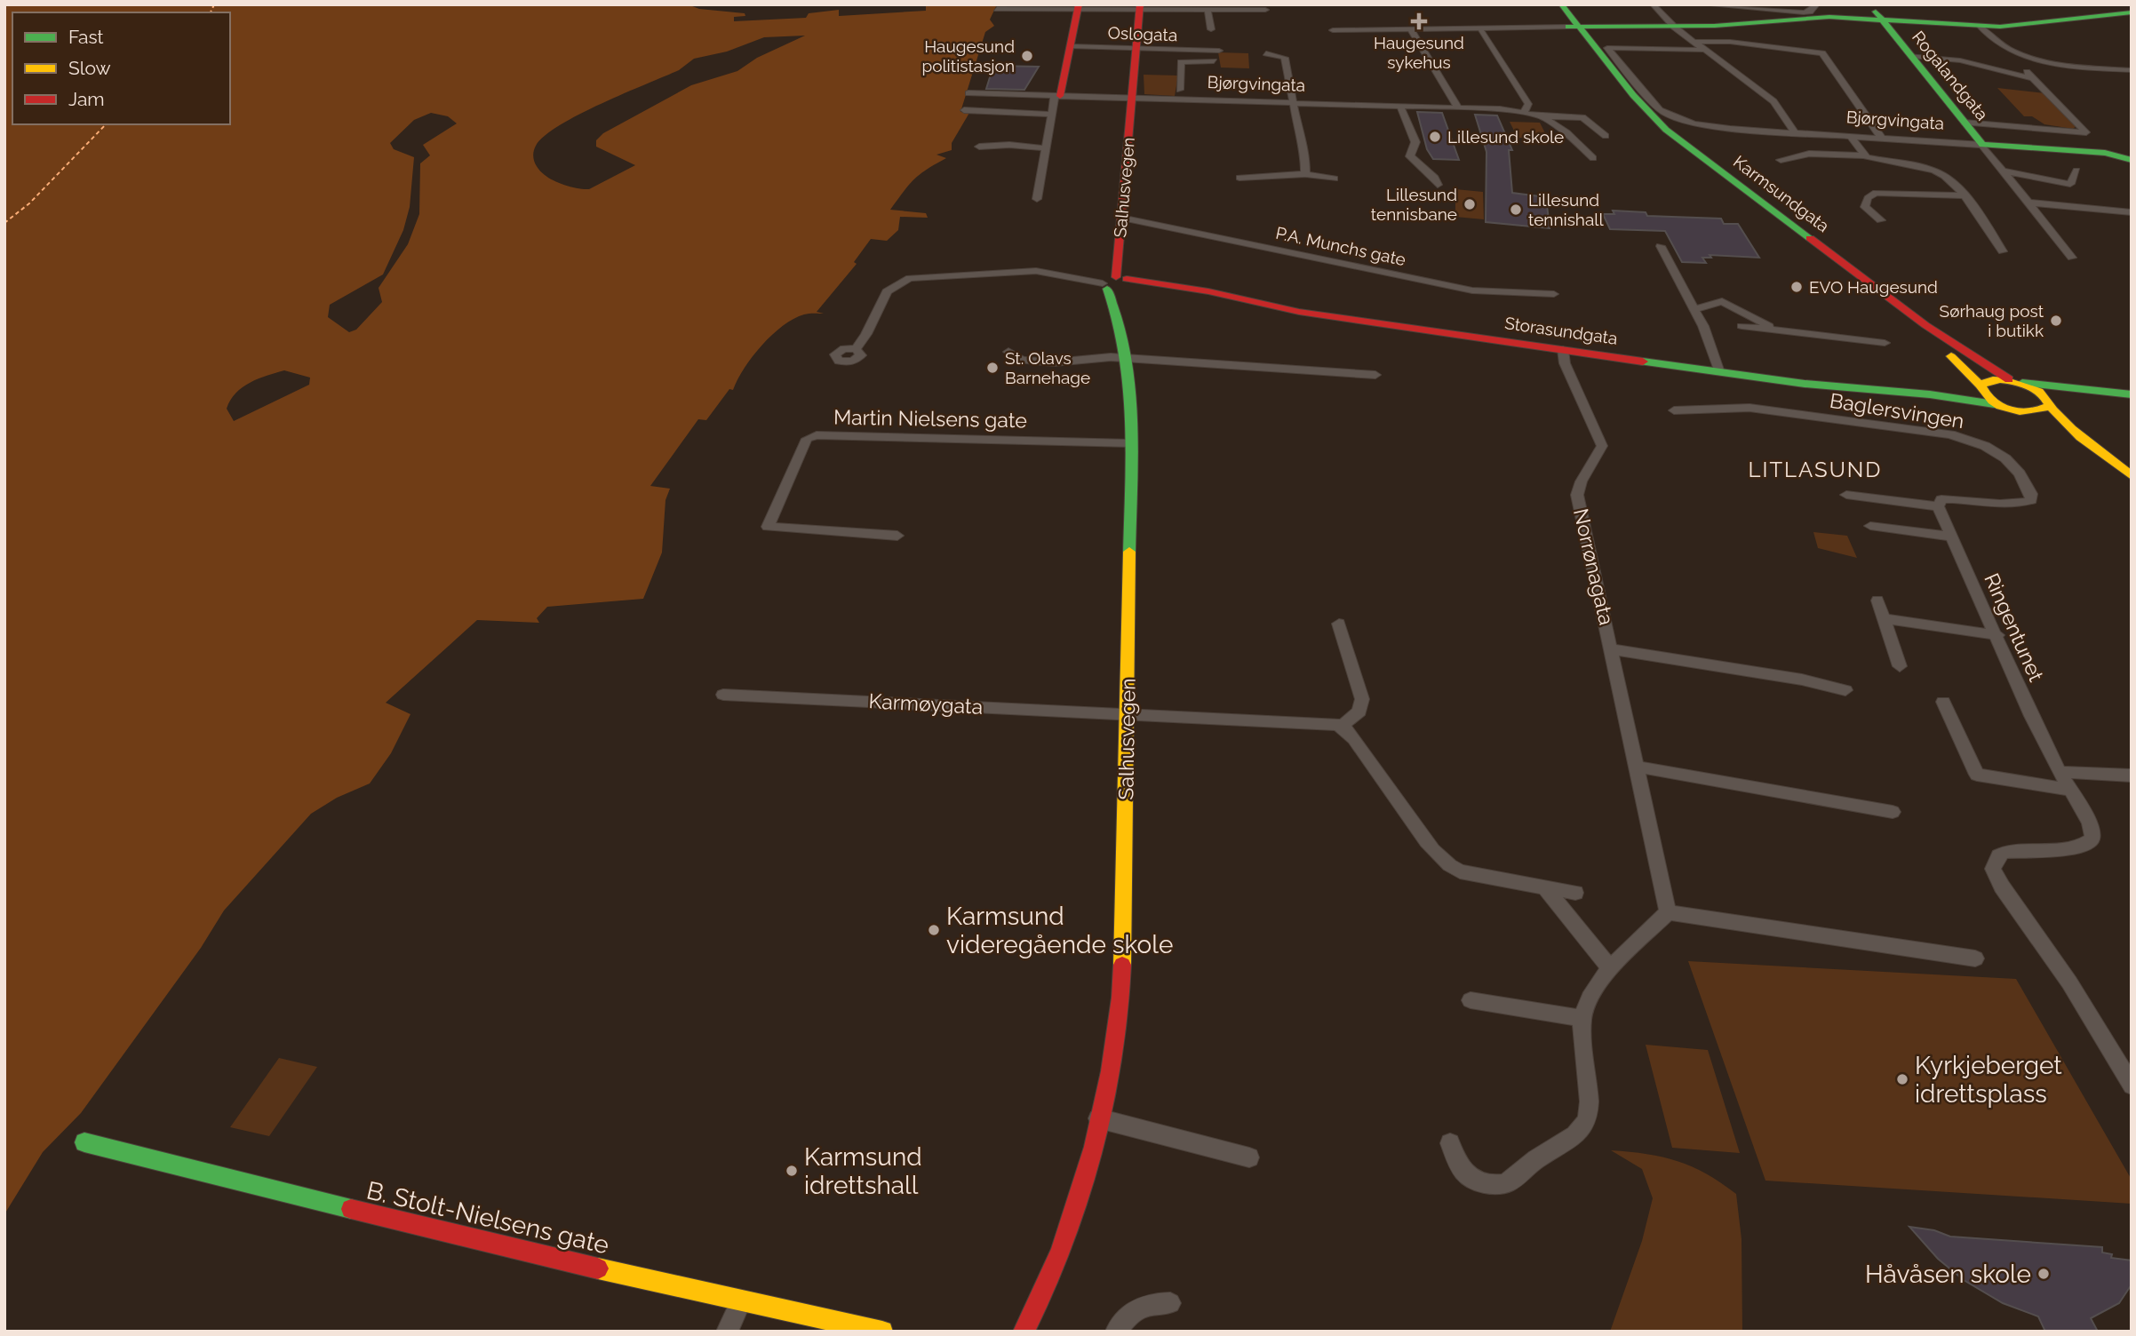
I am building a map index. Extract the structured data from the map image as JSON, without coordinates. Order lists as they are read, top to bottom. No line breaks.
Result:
{"streets":{"main road":["Rogalandgata","Bjørgvingata","Salhusvegen","Karmsundgata","Storasundgata","B. Stolt-Nielsens gate"],"street":["Oslogata","P.A. Munchs gate","Baglersvingen","Martin Nielsens gate","Norrønagata","Ringentunet","Karmøygata"]},"crossings":[["Oslogata","Salhusvegen"],["Rogalandgata","Bjørgvingata"],["Bjørgvingata","Salhusvegen"],["Salhusvegen","P.A. Munchs gate"],["Salhusvegen","Storasundgata"],["Salhusvegen","Martin Nielsens gate"],["Salhusvegen","Karmøygata"],["Karmsundgata","Storasundgata"],["Storasundgata","Norrønagata"],["Baglersvingen","Ringentunet"]],"districts":["LITLASUND"],"places":{"health":["Haugesund sykehus"],"other":["Haugesund politistasjon","Lillesund skole","Lillesund tennisbane","Lillesund tennishall","EVO Haugesund","Sørhaug post i butikk","St. Olavs Barnehage","Karmsund videregående skole","Kyrkjeberget idrettsplass","Karmsund idrettshall","Håvåsen skole"]},"legend":["Fast","Slow","Jam"]}
